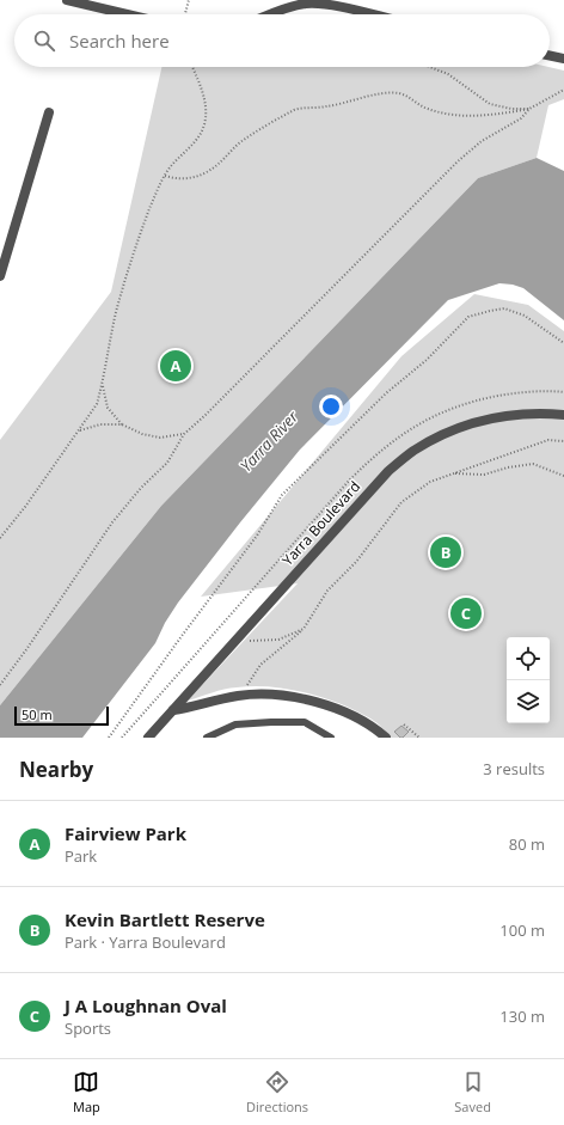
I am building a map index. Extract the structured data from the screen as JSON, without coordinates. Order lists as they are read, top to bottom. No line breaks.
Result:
{"streets":{"street":["Yarra Boulevard"]},"water":["Yarra River"],"scale_bar":"50 m","page":{"search":"Search here","pins":["A","B","C"],"scale":"50 m","heading":["Nearby","3 results"],"list":[{"mark":"A","name":"Fairview Park","note":"Park","value":"80 m"},{"mark":"B","name":"Kevin Bartlett Reserve","note":"Park · Yarra Boulevard","value":"100 m"},{"mark":"C","name":"J A Loughnan Oval","note":"Sports","value":"130 m"}],"nav":["Map","Directions","Saved"]}}
